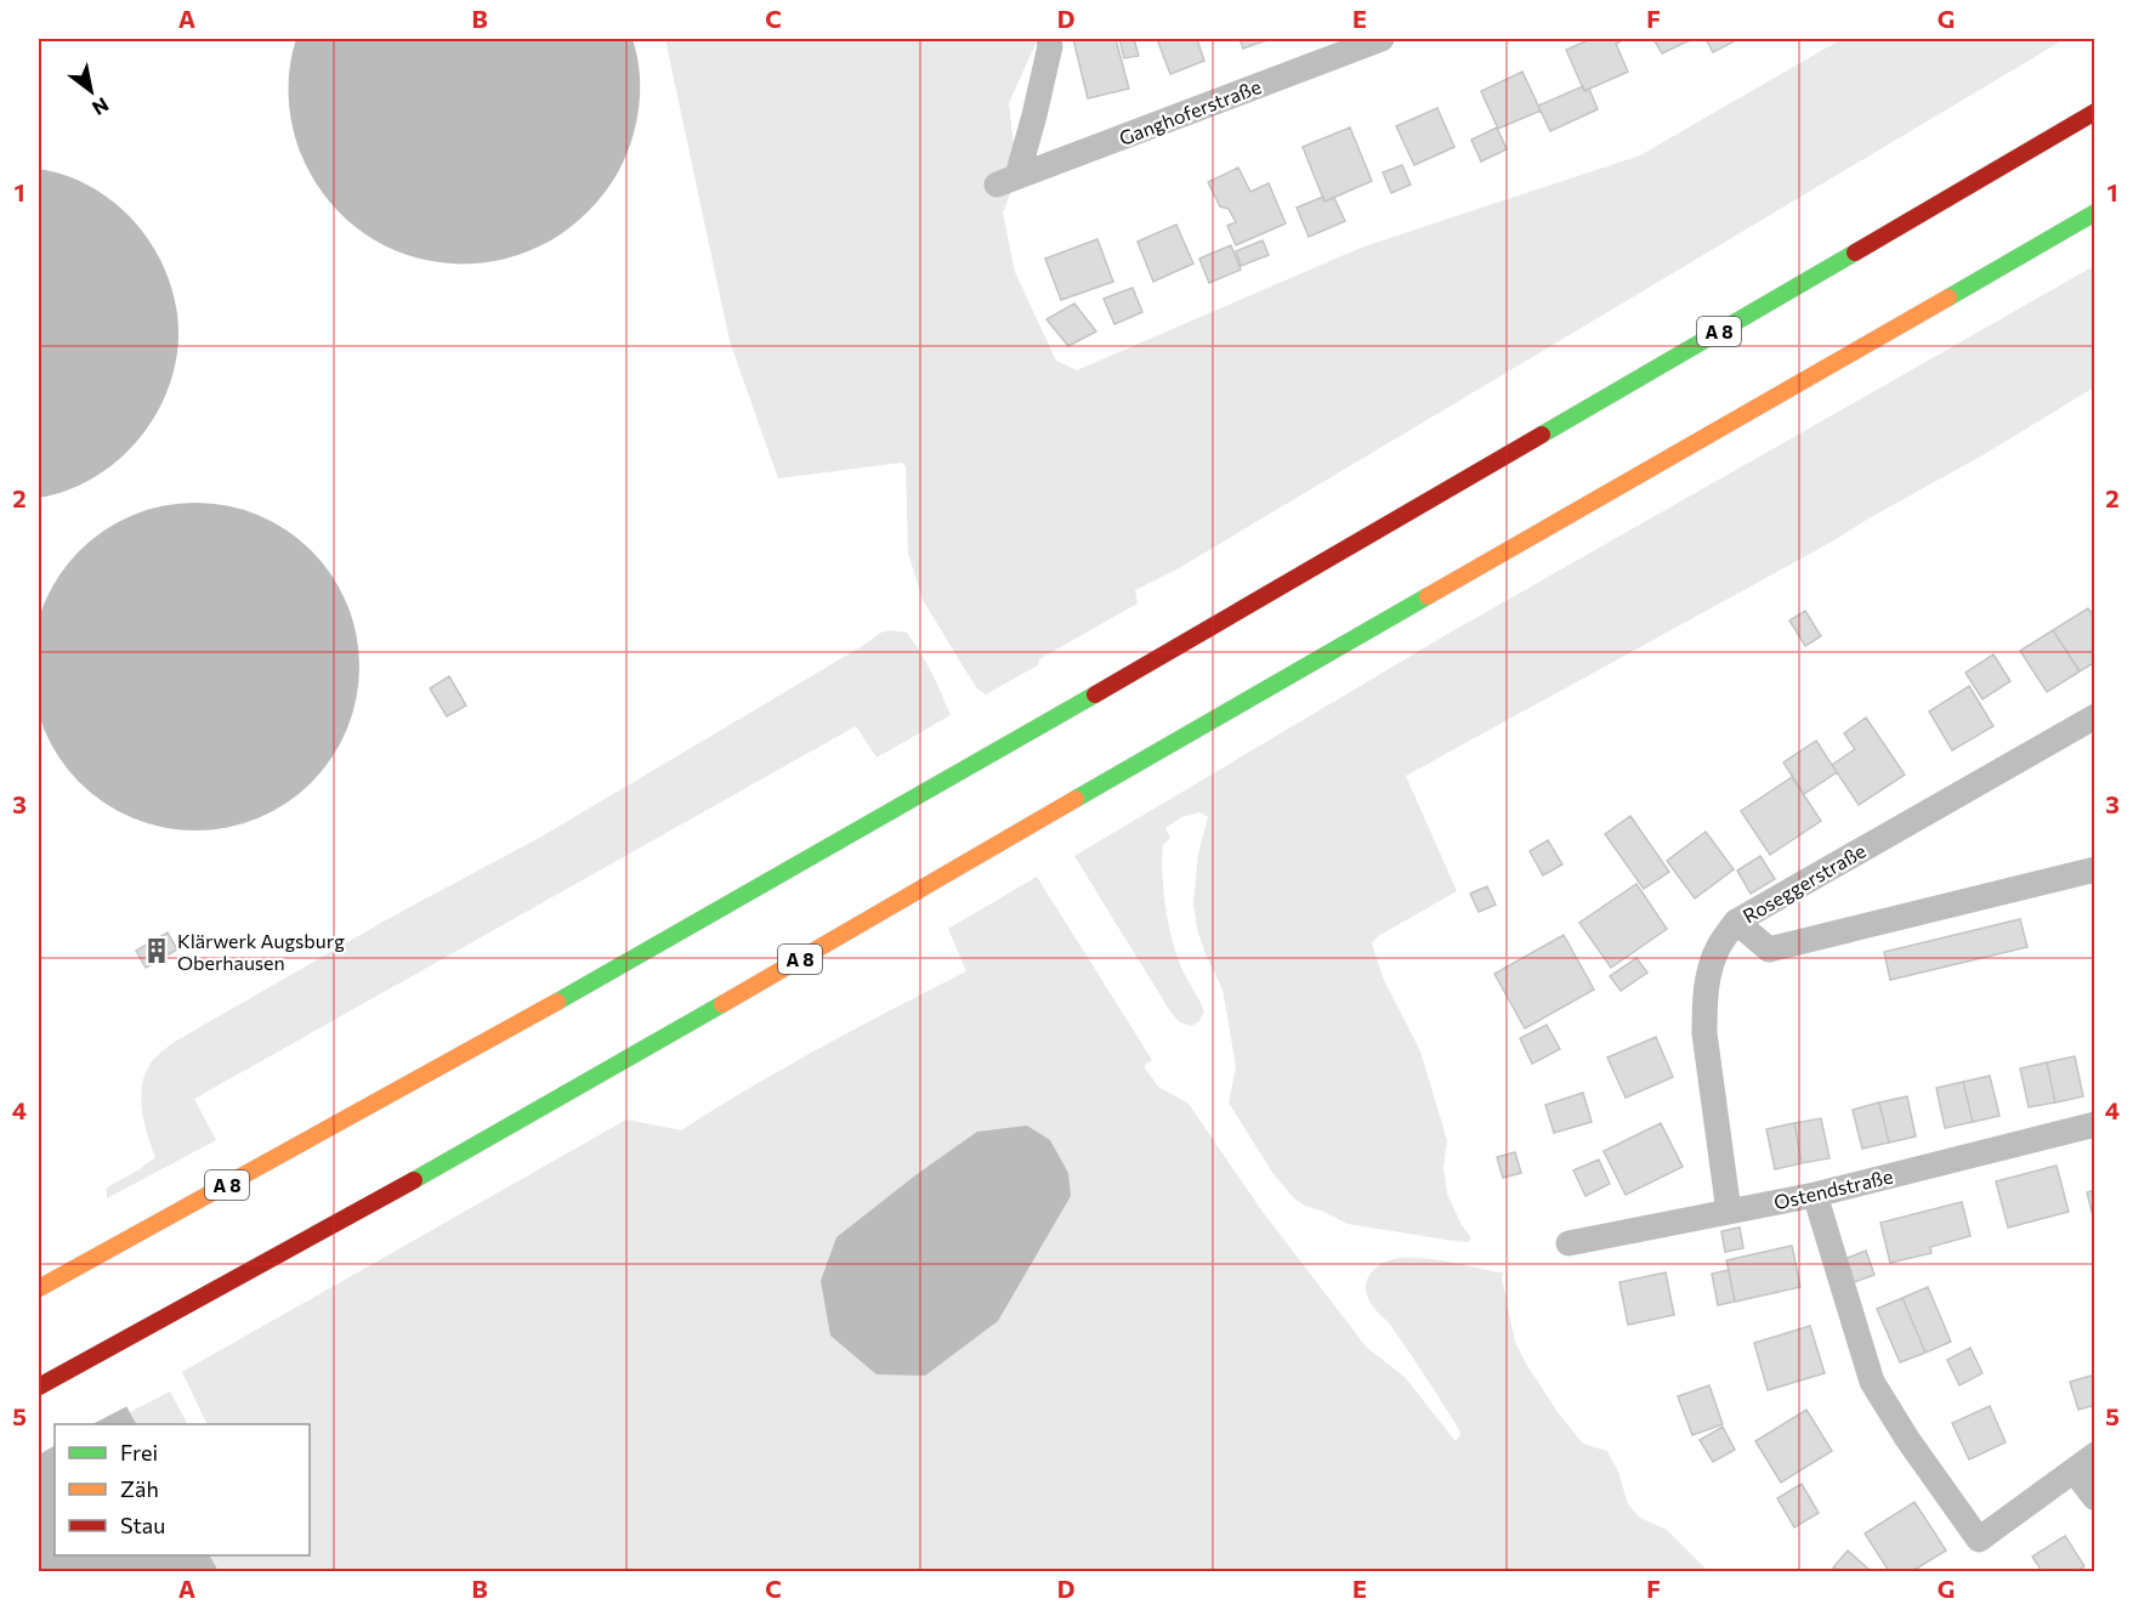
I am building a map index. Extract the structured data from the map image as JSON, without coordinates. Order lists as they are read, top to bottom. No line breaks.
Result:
{"streets":{"highway":["A 8"],"street":["Ganghoferstraße","Roseggerstraße","Ostendstraße"]},"crossings":[["Roseggerstraße","Ostendstraße"]],"places":{"building":["Klärwerk Augsburg Oberhausen"]},"legend":["Frei","Zäh","Stau"],"north":"bottom right","grid":{"columns":["A","B","C","D","E","F","G"],"rows":["1","2","3","4","5"]}}
